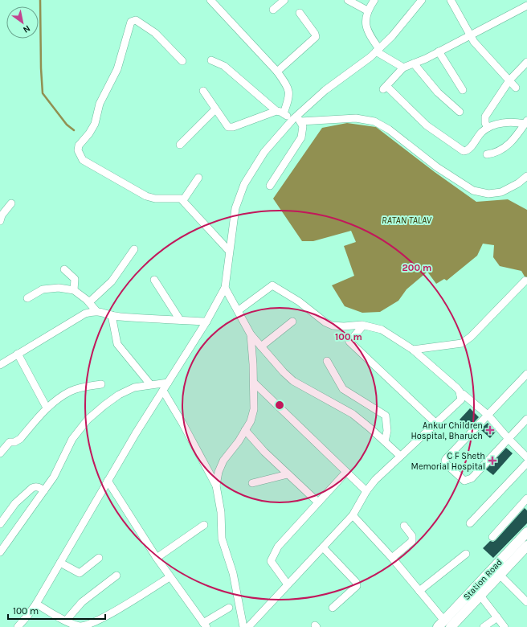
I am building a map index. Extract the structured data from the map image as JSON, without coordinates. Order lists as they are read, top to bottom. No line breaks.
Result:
{"streets":{"main road":["Station Road"]},"water":["RATAN TALAV"],"places":{"health":["Ankur Children Hospital, Bharuch","C F Sheth Memorial Hospital"]},"scale_bar":"100 m","north":"bottom right","rings":["200 m","100 m"]}
